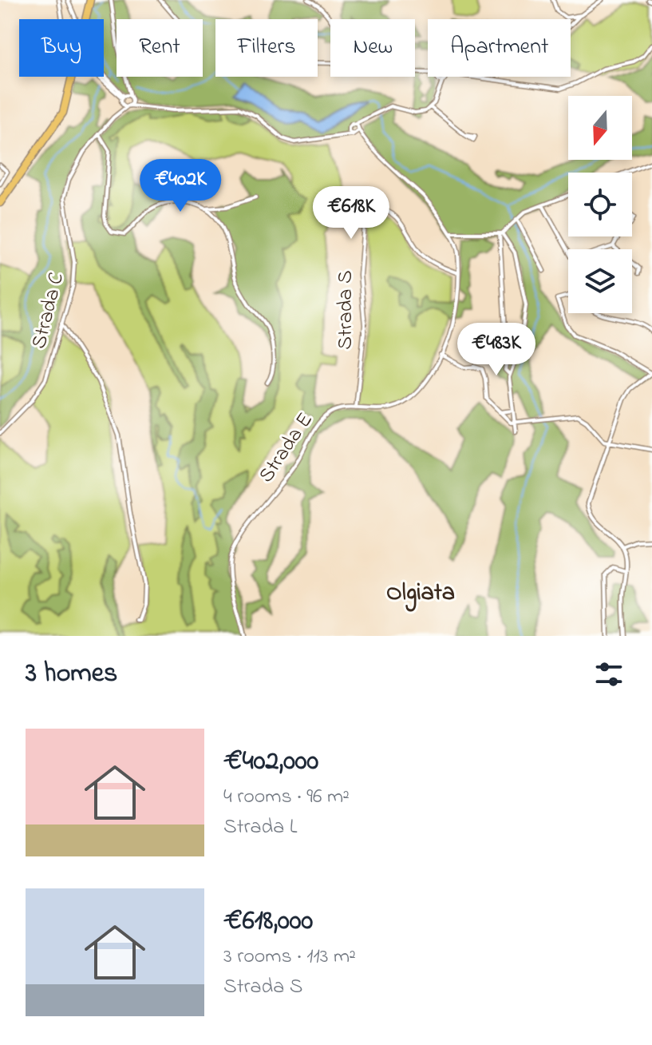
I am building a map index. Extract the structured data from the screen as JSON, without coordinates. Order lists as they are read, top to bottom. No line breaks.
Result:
{"streets":{"street":["Strada S","Strada C","Strada E"]},"crossings":[["Strada S","Strada E"]],"districts":["Olgiata"],"north":"bottom","page":{"chip":["Buy","Rent","Filters","New","Apartment"],"price":["€402K","€618K","€483K"],"heading":"3 homes","list":[{"name":"€402,000","note":"4 rooms · 96 m² · Strada L"},{"name":"€618,000","note":"3 rooms · 113 m² · Strada S"}]}}
